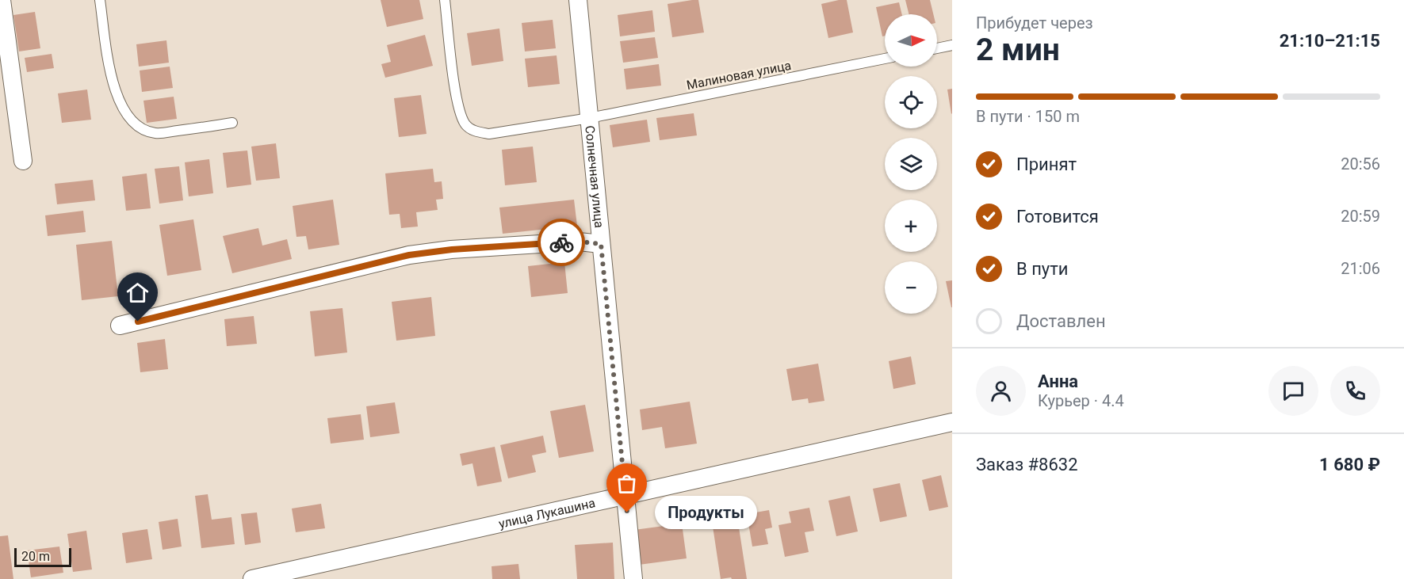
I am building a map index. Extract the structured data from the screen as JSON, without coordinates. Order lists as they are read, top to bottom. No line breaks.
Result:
{"streets":{"street":["Солнечная улица","улица Лукашина"],"lane":["Малиновая улица"]},"crossings":[["Малиновая улица","Солнечная улица"],["Солнечная улица","улица Лукашина"]],"places":["Продукты"],"scale_bar":"20 m","north":"right","page":{"heading":["2 мин","Прибудет через","21:10–21:15"],"panel":["Анна","Курьер · 4.4","Заказ #8632","1 680 ₽"],"map_buttons":["+","−"],"bar":"В пути · 150 m","list":[["Принят","20:56"],["Готовится","20:59"],["В пути","21:06"],"Доставлен"],"bubble":"Продукты","scale":"20 m"}}
